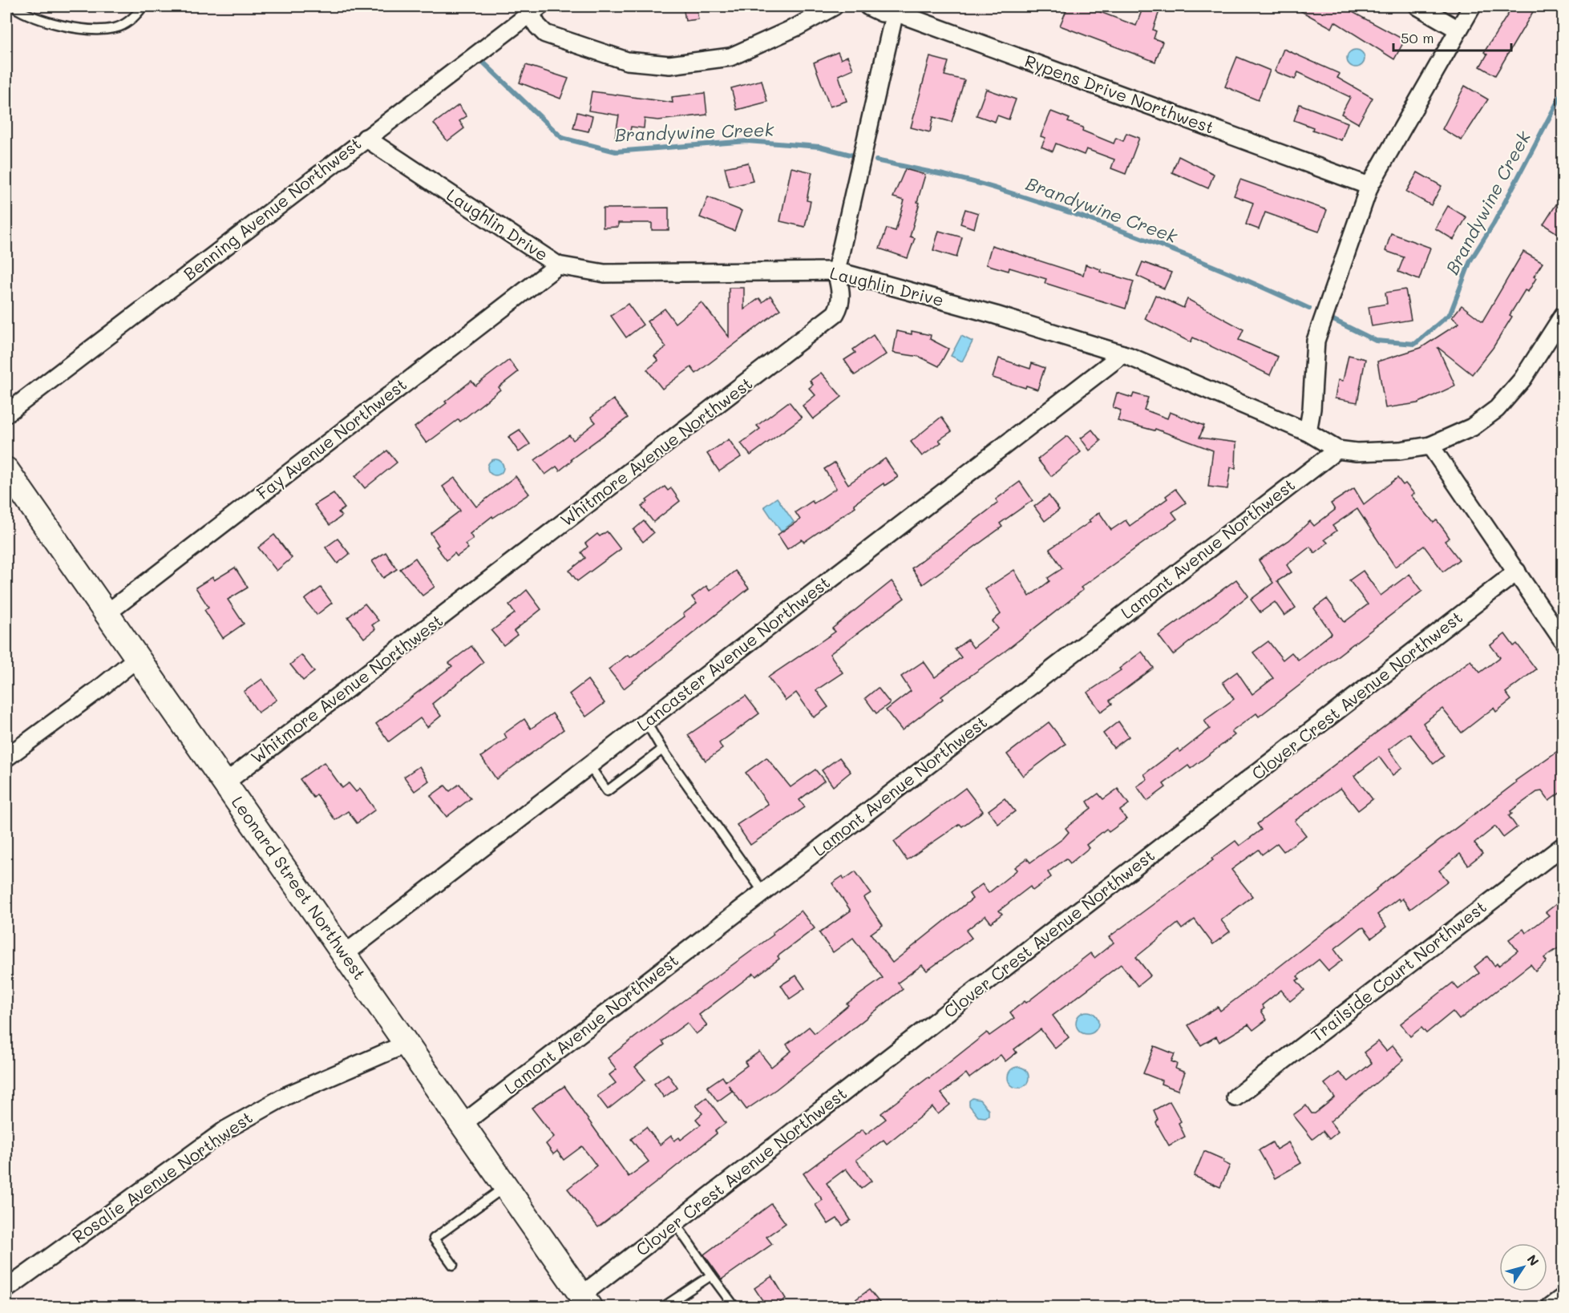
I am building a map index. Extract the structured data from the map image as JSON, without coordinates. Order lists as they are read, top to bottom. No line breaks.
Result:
{"streets":{"main road":["Leonard Street Northwest"],"street":["Rypens Drive Northwest","Benning Avenue Northwest","Laughlin Drive","Fay Avenue Northwest","Whitmore Avenue Northwest","Lamont Avenue Northwest","Lancaster Avenue Northwest","Clover Crest Avenue Northwest","Trailside Court Northwest","Rosalie Avenue Northwest"]},"crossings":[["Rypens Drive Northwest","Whitmore Avenue Northwest"],["Benning Avenue Northwest","Laughlin Drive"],["Laughlin Drive","Fay Avenue Northwest"],["Laughlin Drive","Whitmore Avenue Northwest"],["Laughlin Drive","Lamont Avenue Northwest"],["Laughlin Drive","Lancaster Avenue Northwest"],["Fay Avenue Northwest","Leonard Street Northwest"],["Whitmore Avenue Northwest","Leonard Street Northwest"],["Lamont Avenue Northwest","Leonard Street Northwest"],["Lancaster Avenue Northwest","Leonard Street Northwest"],["Clover Crest Avenue Northwest","Leonard Street Northwest"],["Leonard Street Northwest","Rosalie Avenue Northwest"]],"water":["Brandywine Creek"],"scale_bar":"50 m","north":"top right"}
